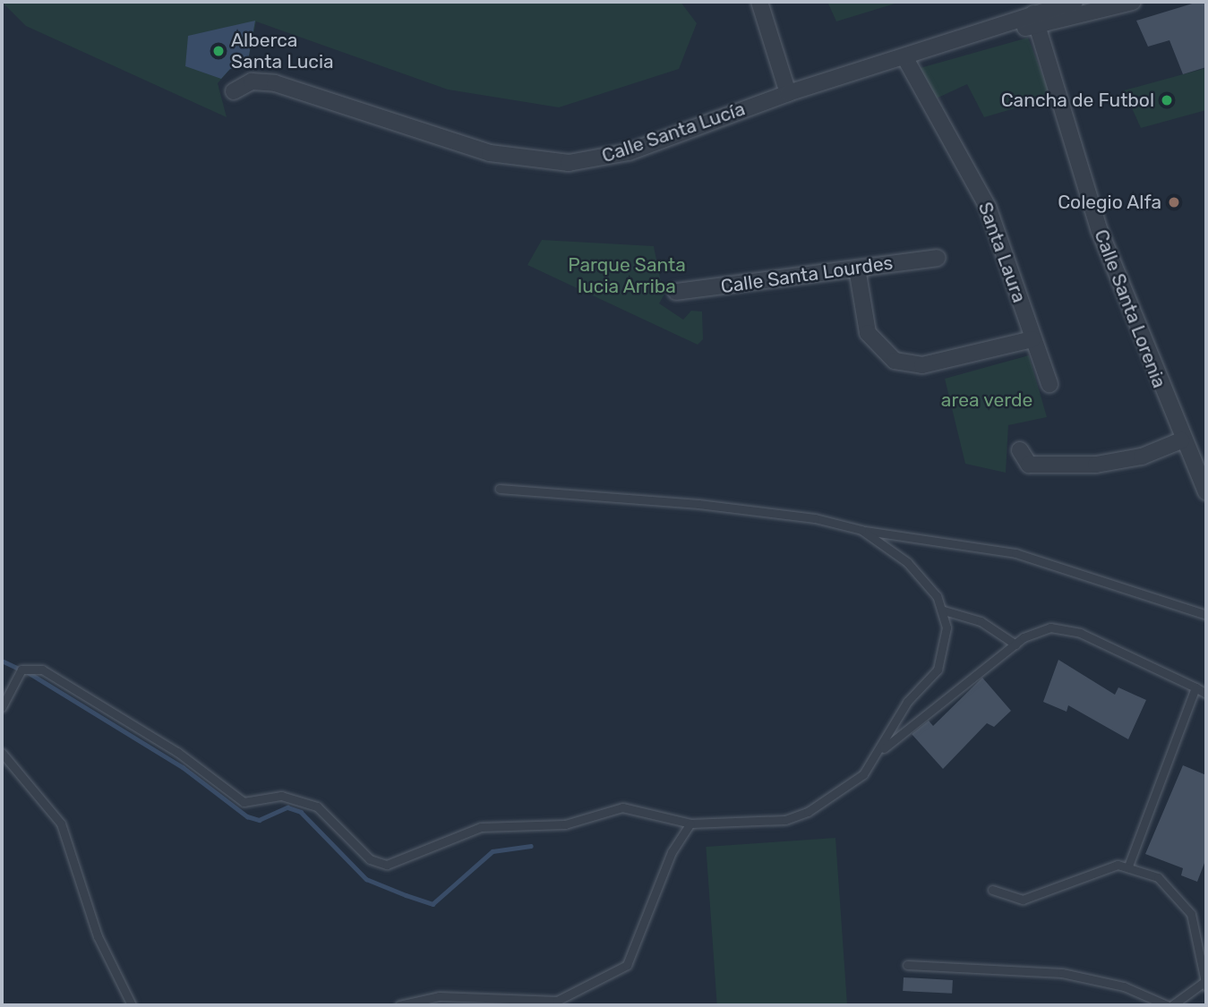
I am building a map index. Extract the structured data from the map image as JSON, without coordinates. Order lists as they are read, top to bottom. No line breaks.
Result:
{"streets":{"street":["Calle Santa Lucía","Santa Laura","Calle Santa Lourdes","Calle Santa Lorenia"]},"crossings":[["Calle Santa Lucía","Santa Laura"],["Calle Santa Lucía","Calle Santa Lorenia"]],"parks":["Parque Santa lucia Arriba","area verde"],"places":["Alberca Santa Lucia","Cancha de Futbol","Colegio Alfa"]}
